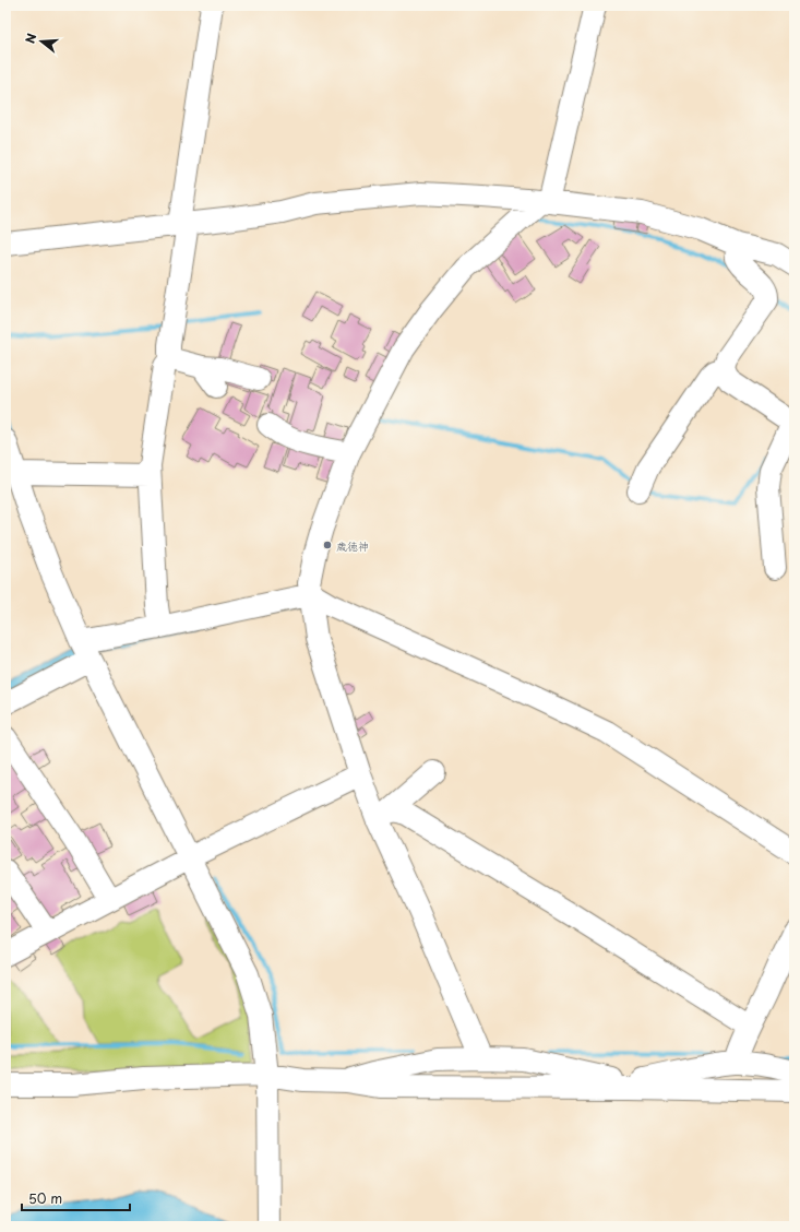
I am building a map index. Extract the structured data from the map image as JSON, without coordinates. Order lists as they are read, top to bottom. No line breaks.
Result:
{"places":["歳徳神"],"scale_bar":"50 m","north":"left"}
